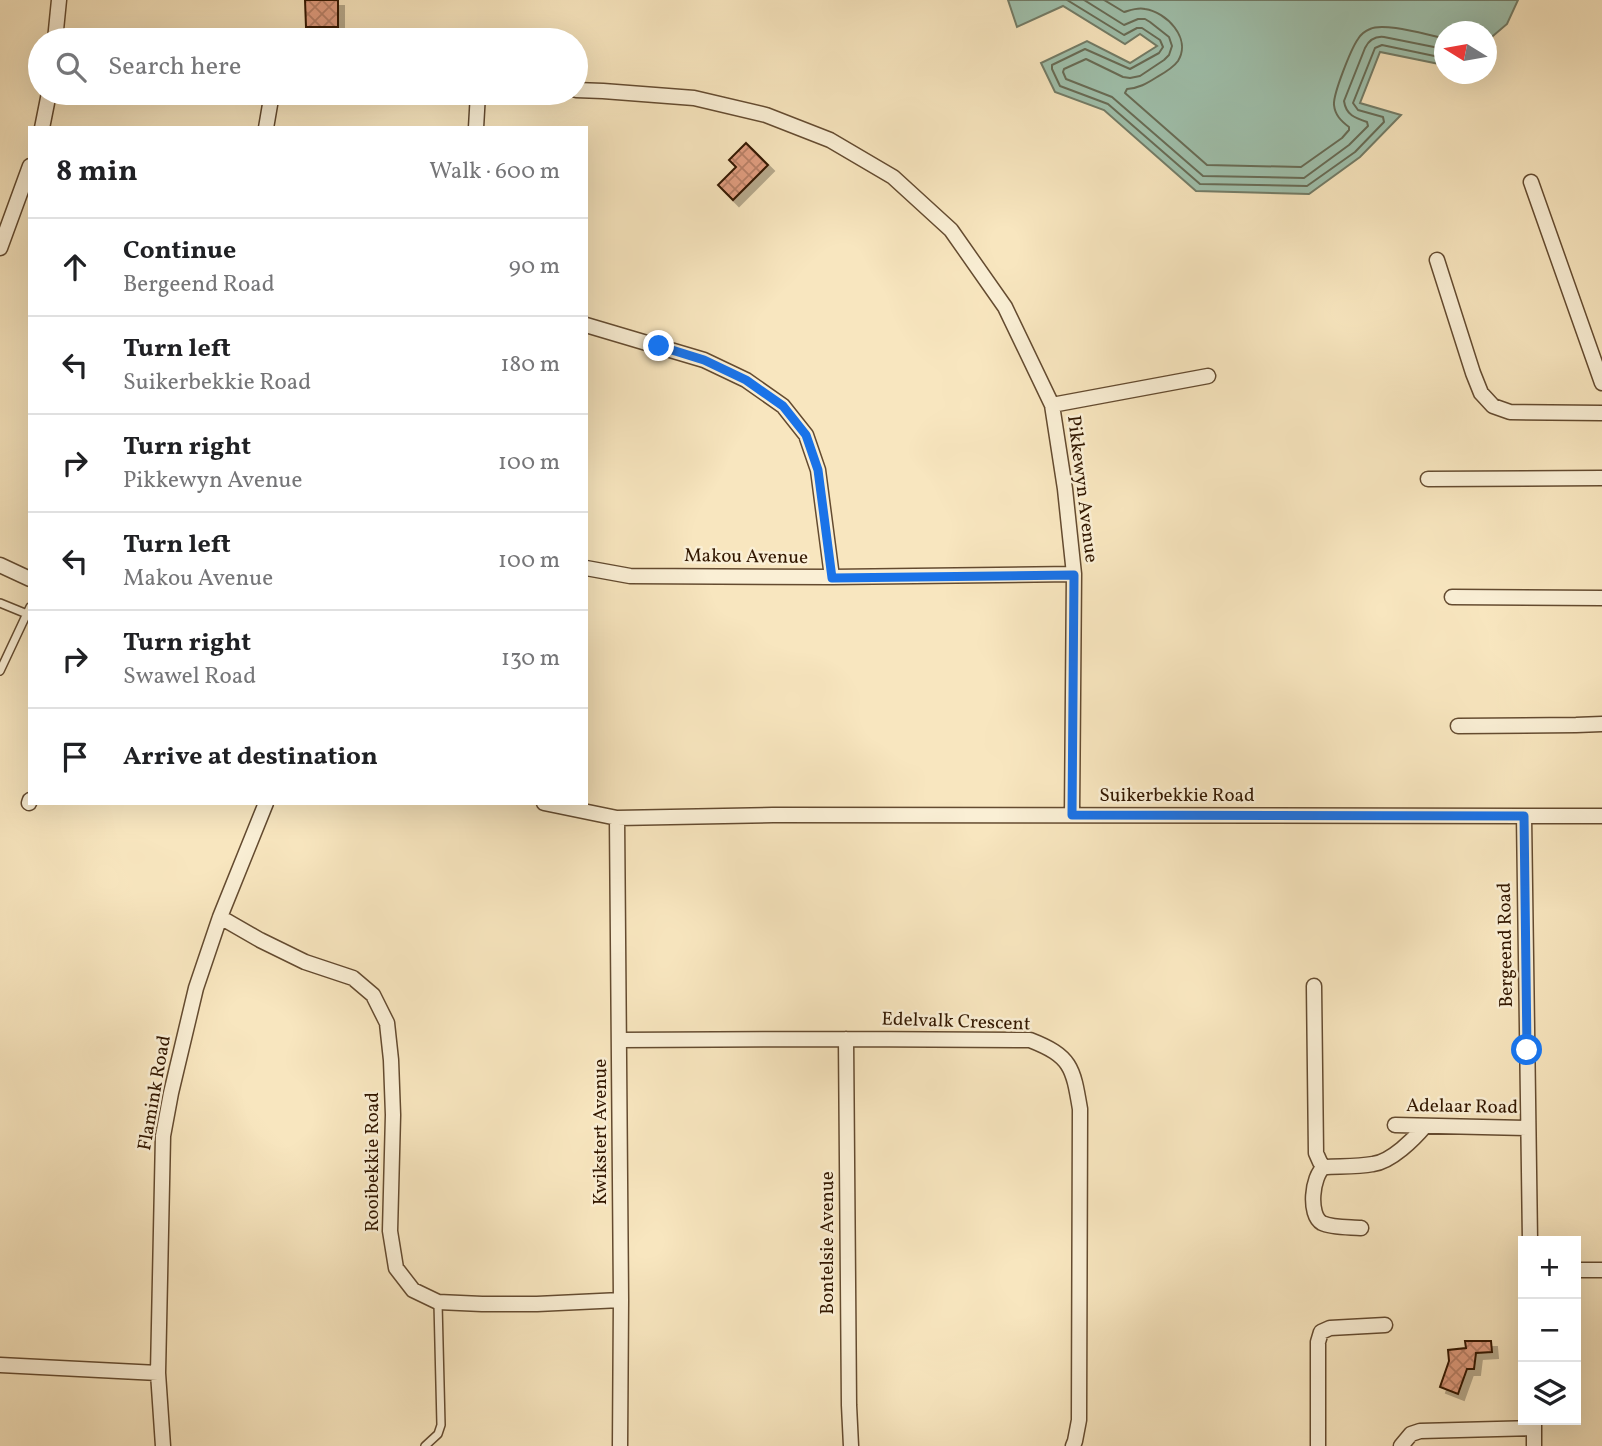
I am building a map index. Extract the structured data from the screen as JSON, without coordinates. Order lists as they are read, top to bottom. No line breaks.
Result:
{"streets":{"street":["Pikkewyn Avenue","Makou Avenue","Suikerbekkie Road","Bergeend Road","Edelvalk Crescent","Flamink Road","Adelaar Road","Kwikstert Avenue","Rooibekkie Road","Bontelsie Avenue"]},"crossings":[["Pikkewyn Avenue","Makou Avenue"],["Pikkewyn Avenue","Suikerbekkie Road"],["Suikerbekkie Road","Bergeend Road"],["Suikerbekkie Road","Kwikstert Avenue"],["Bergeend Road","Adelaar Road"],["Edelvalk Crescent","Kwikstert Avenue"],["Edelvalk Crescent","Bontelsie Avenue"],["Flamink Road","Rooibekkie Road"],["Kwikstert Avenue","Rooibekkie Road"]],"north":"left","page":{"search":"Search here","heading":["8 min","Walk · 600 m"],"list":[["Continue","Bergeend Road","90 m"],["Turn left","Suikerbekkie Road","180 m"],["Turn right","Pikkewyn Avenue","100 m"],["Turn left","Makou Avenue","100 m"],["Turn right","Swawel Road","130 m"],"Arrive at destination"],"map_buttons":["+","−"]}}
